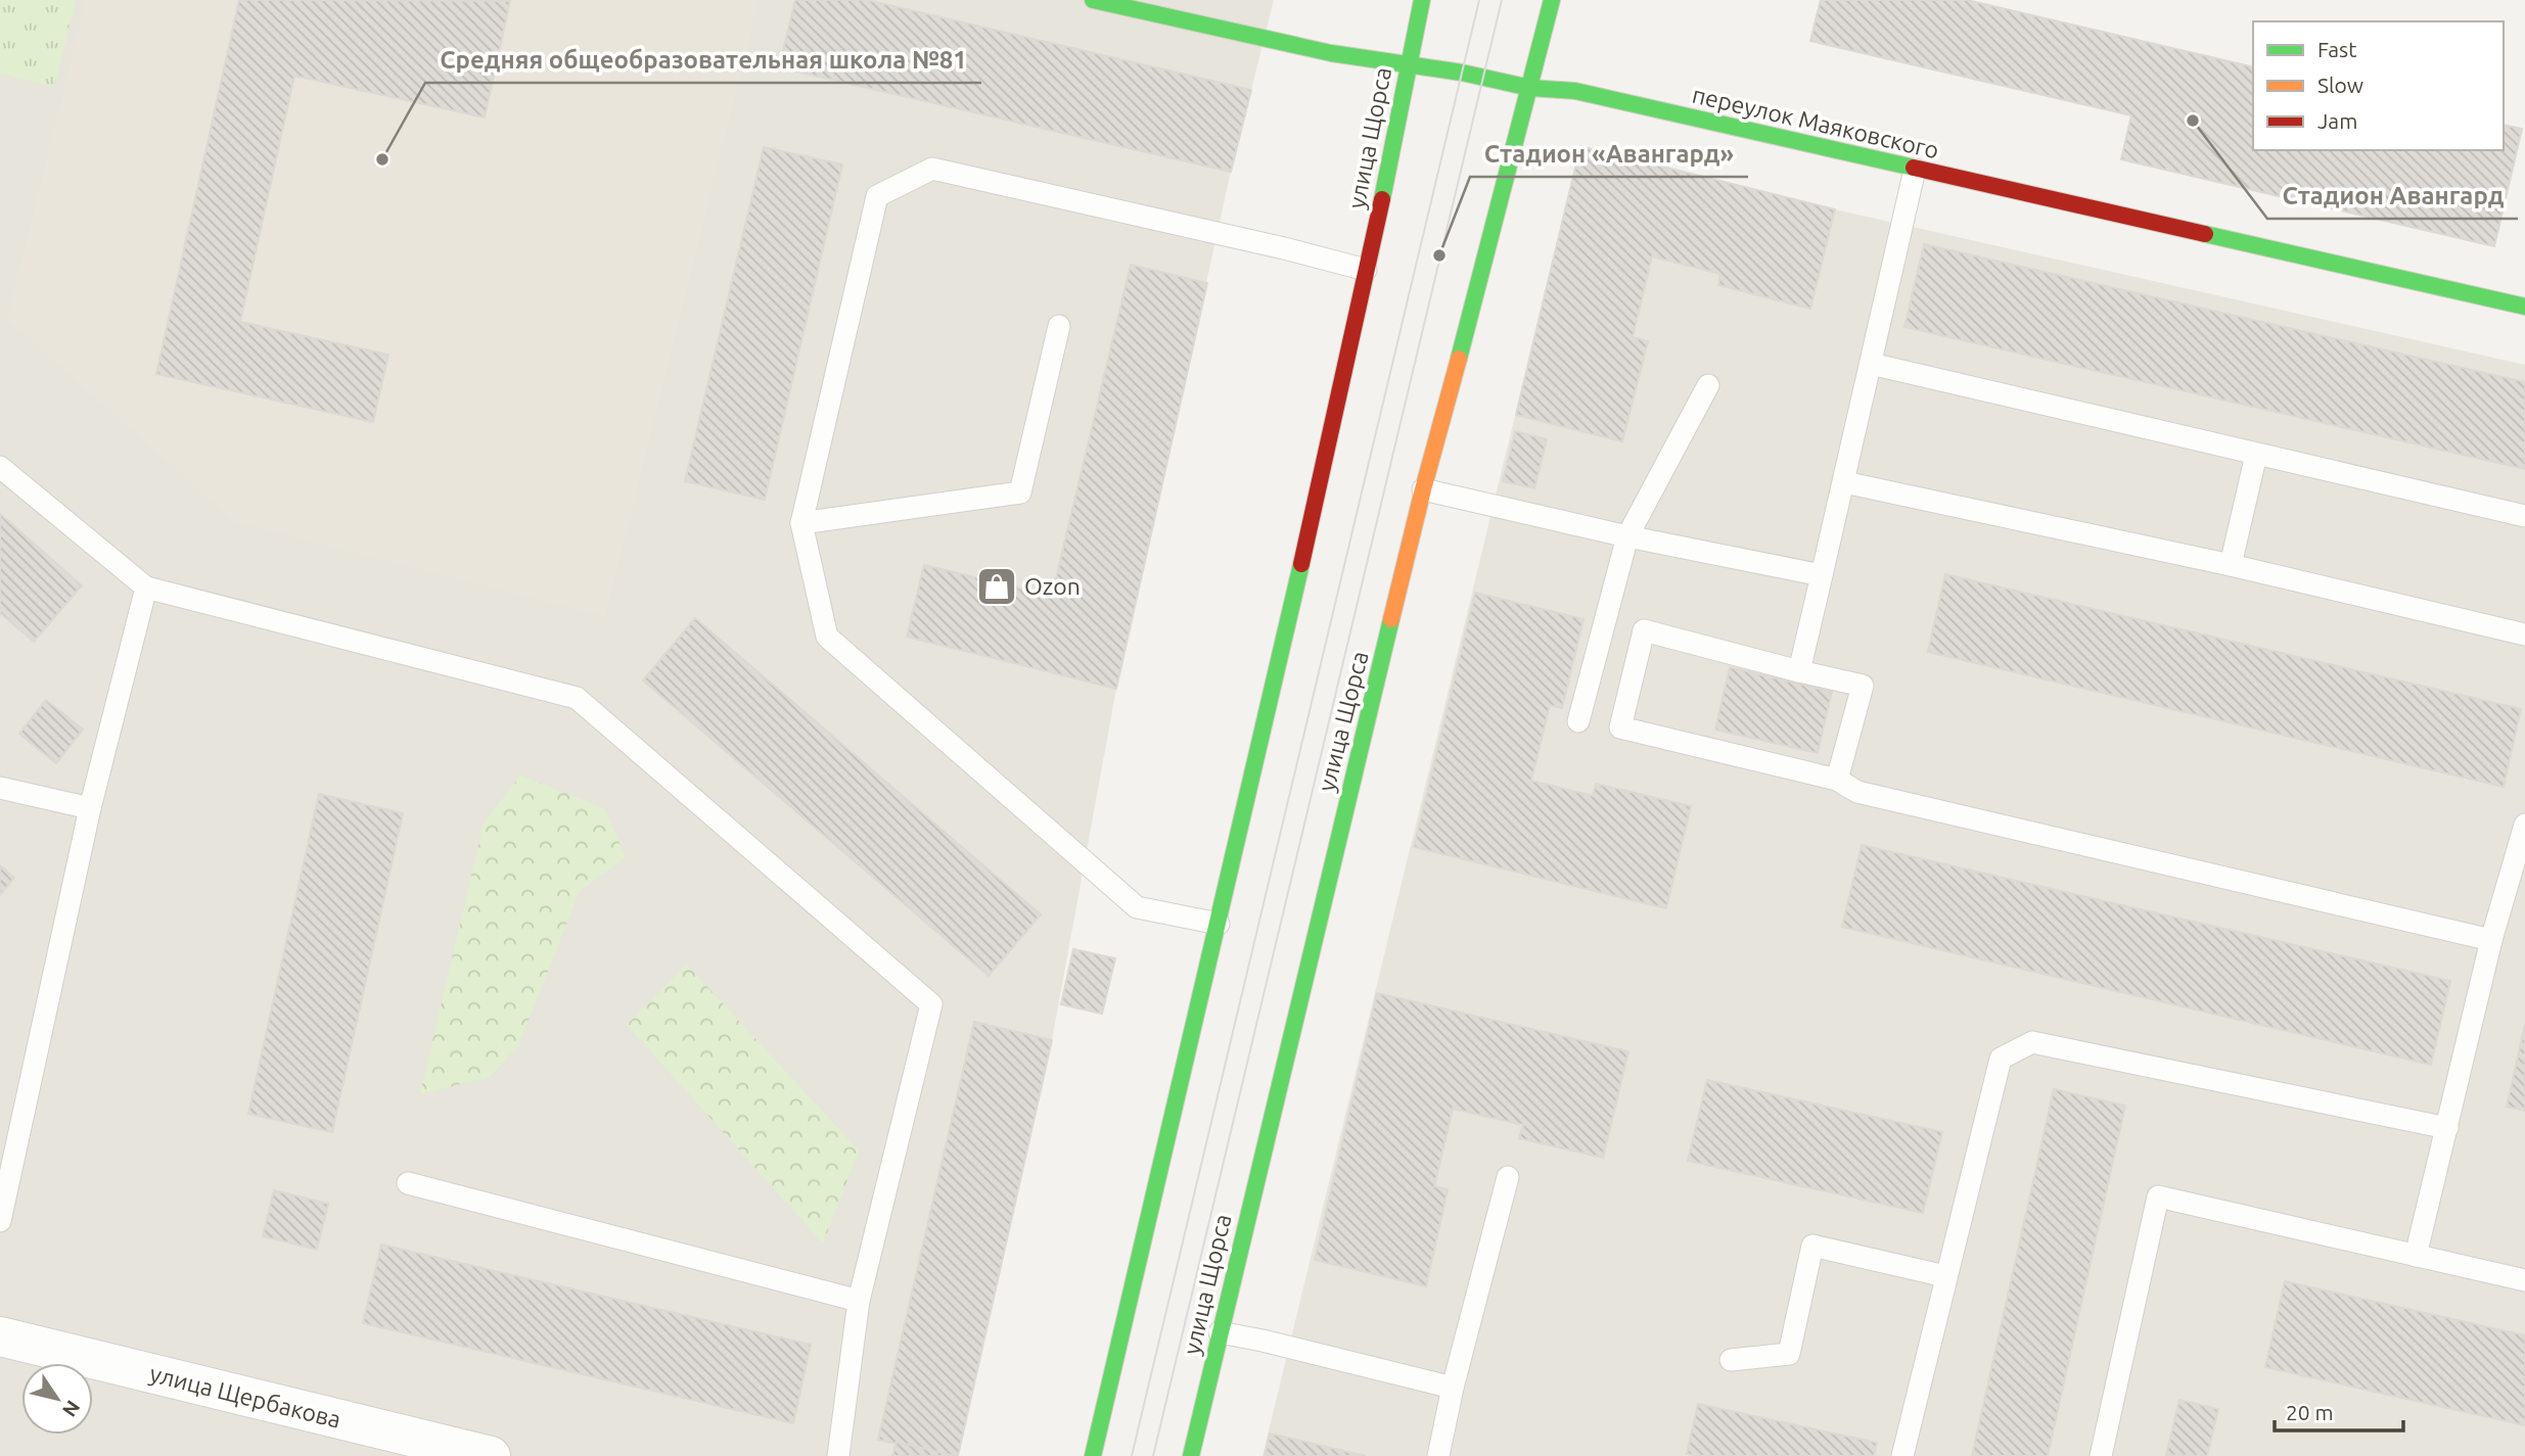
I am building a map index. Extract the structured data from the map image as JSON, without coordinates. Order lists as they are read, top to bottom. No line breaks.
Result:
{"streets":{"main road":["переулок Маяковского","улица Щорса"],"street":["улица Щербакова"]},"crossings":[["переулок Маяковского","улица Щорса"]],"places":{"other":["Стадион Авангард","Средняя общеобразовательная школа №81","Стадион «Авангард»"],"shop":["Ozon"]},"legend":["Fast","Slow","Jam"],"scale_bar":"20 m","north":"bottom right"}
